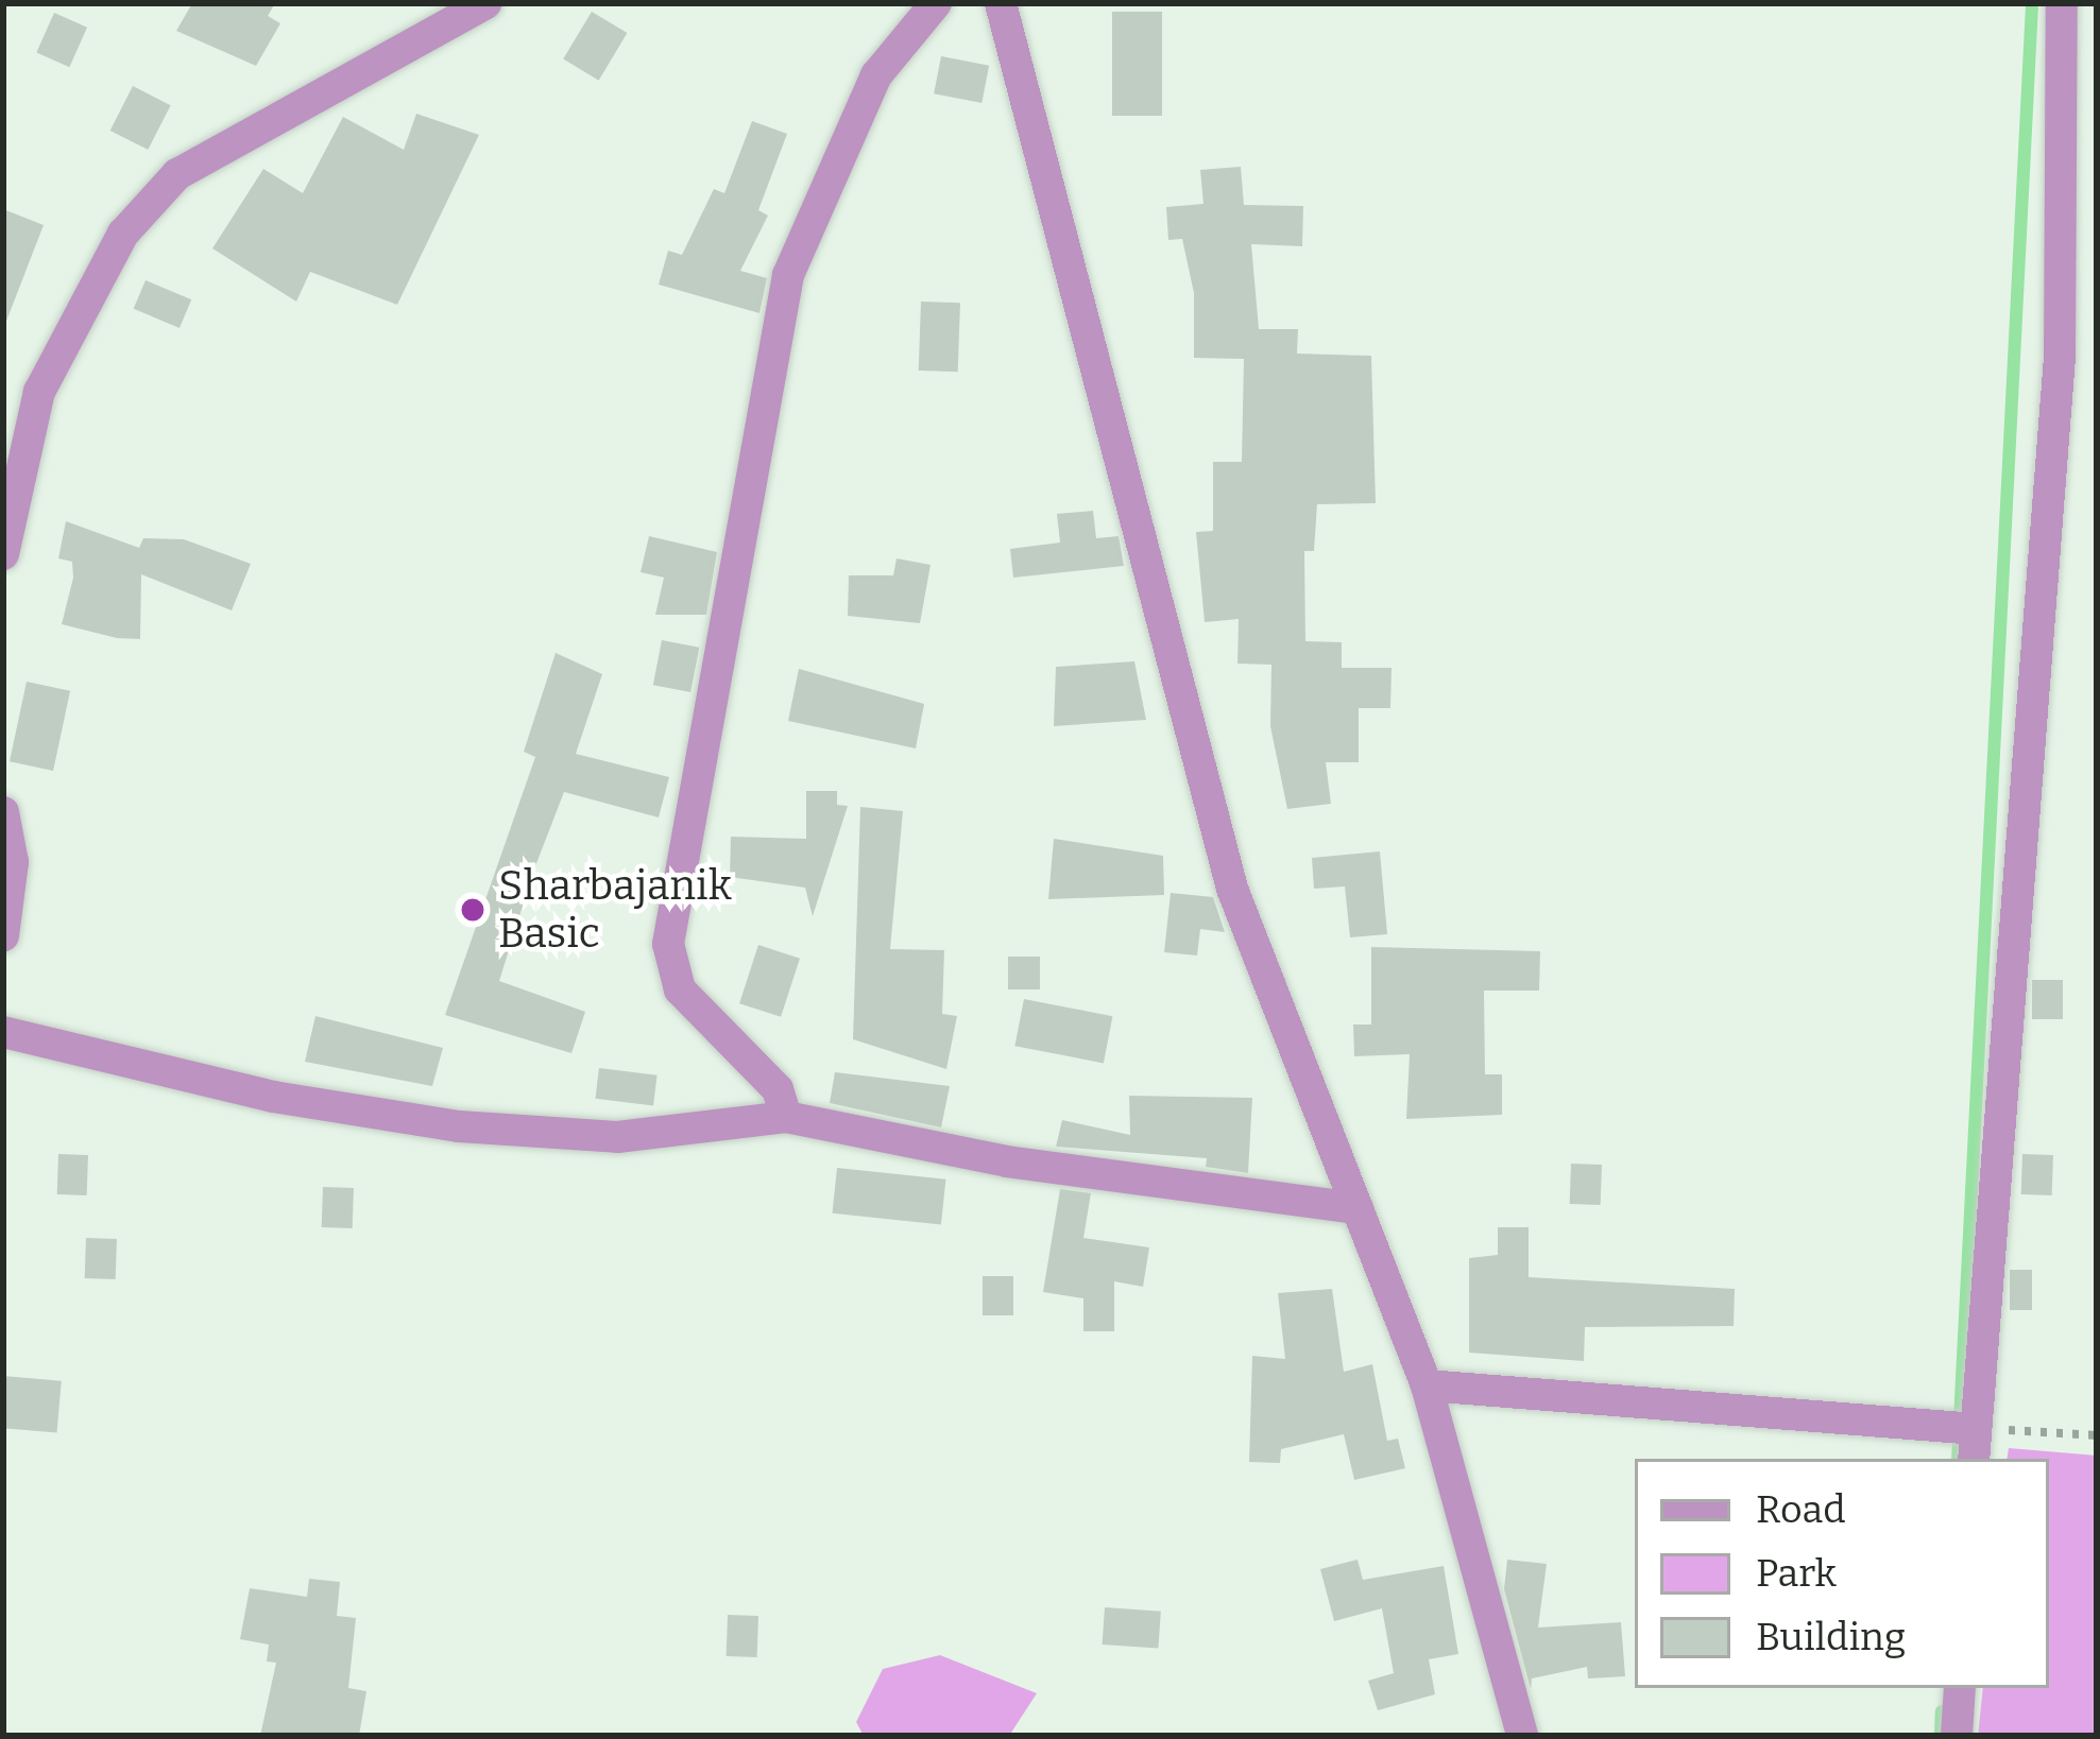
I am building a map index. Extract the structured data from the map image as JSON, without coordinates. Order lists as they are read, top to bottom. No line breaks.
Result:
{"places":["Sharbajanik Basic"],"legend":["Road","Park","Building"]}
